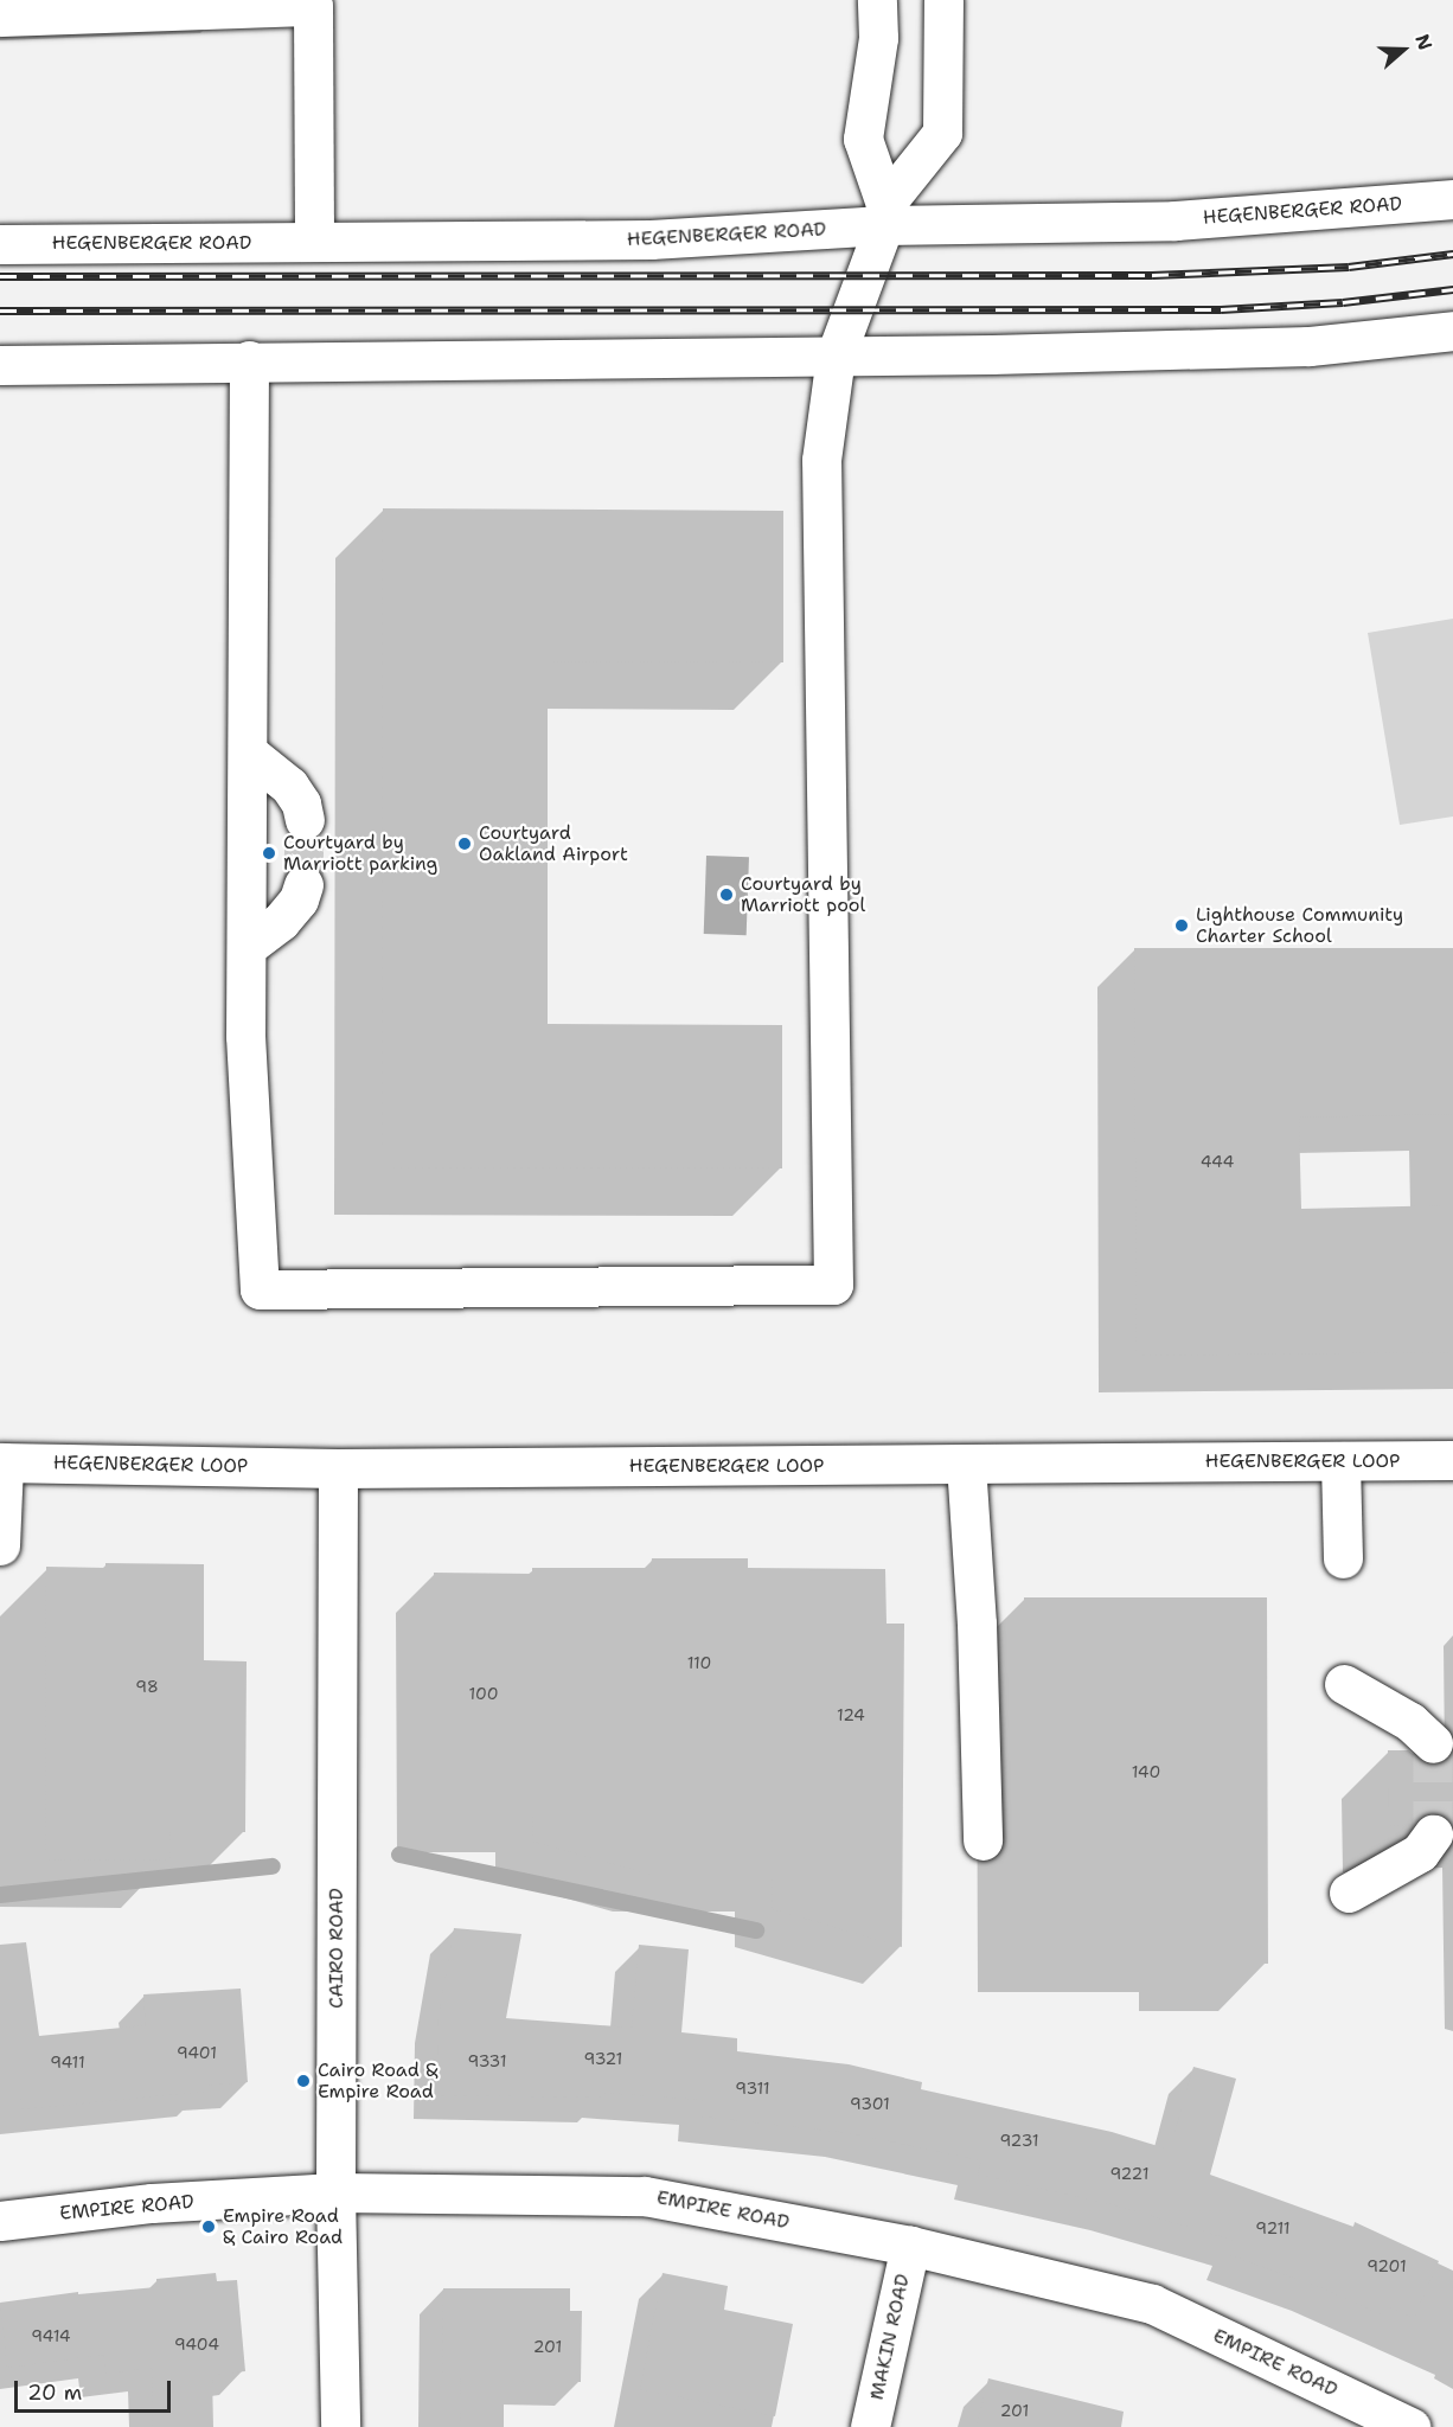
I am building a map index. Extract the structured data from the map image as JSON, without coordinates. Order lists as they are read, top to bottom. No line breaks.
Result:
{"streets":{"street":["HEGENBERGER ROAD","HEGENBERGER LOOP","CAIRO ROAD","EMPIRE ROAD","MAKIN ROAD"]},"crossings":[["HEGENBERGER LOOP","CAIRO ROAD"],["CAIRO ROAD","EMPIRE ROAD"],["EMPIRE ROAD","MAKIN ROAD"]],"places":["Courtyard Oakland Airport","Courtyard by Marriott parking","Courtyard by Marriott pool","Lighthouse Community Charter School","Cairo Road & Empire Road","Empire Road & Cairo Road"],"house_numbers":["444","110","98","100","124","140","9401","9321","9331","9411","9311","9301","9231","9221","9211","9201","9414","9404","201","201"],"scale_bar":"20 m","north":"right"}
